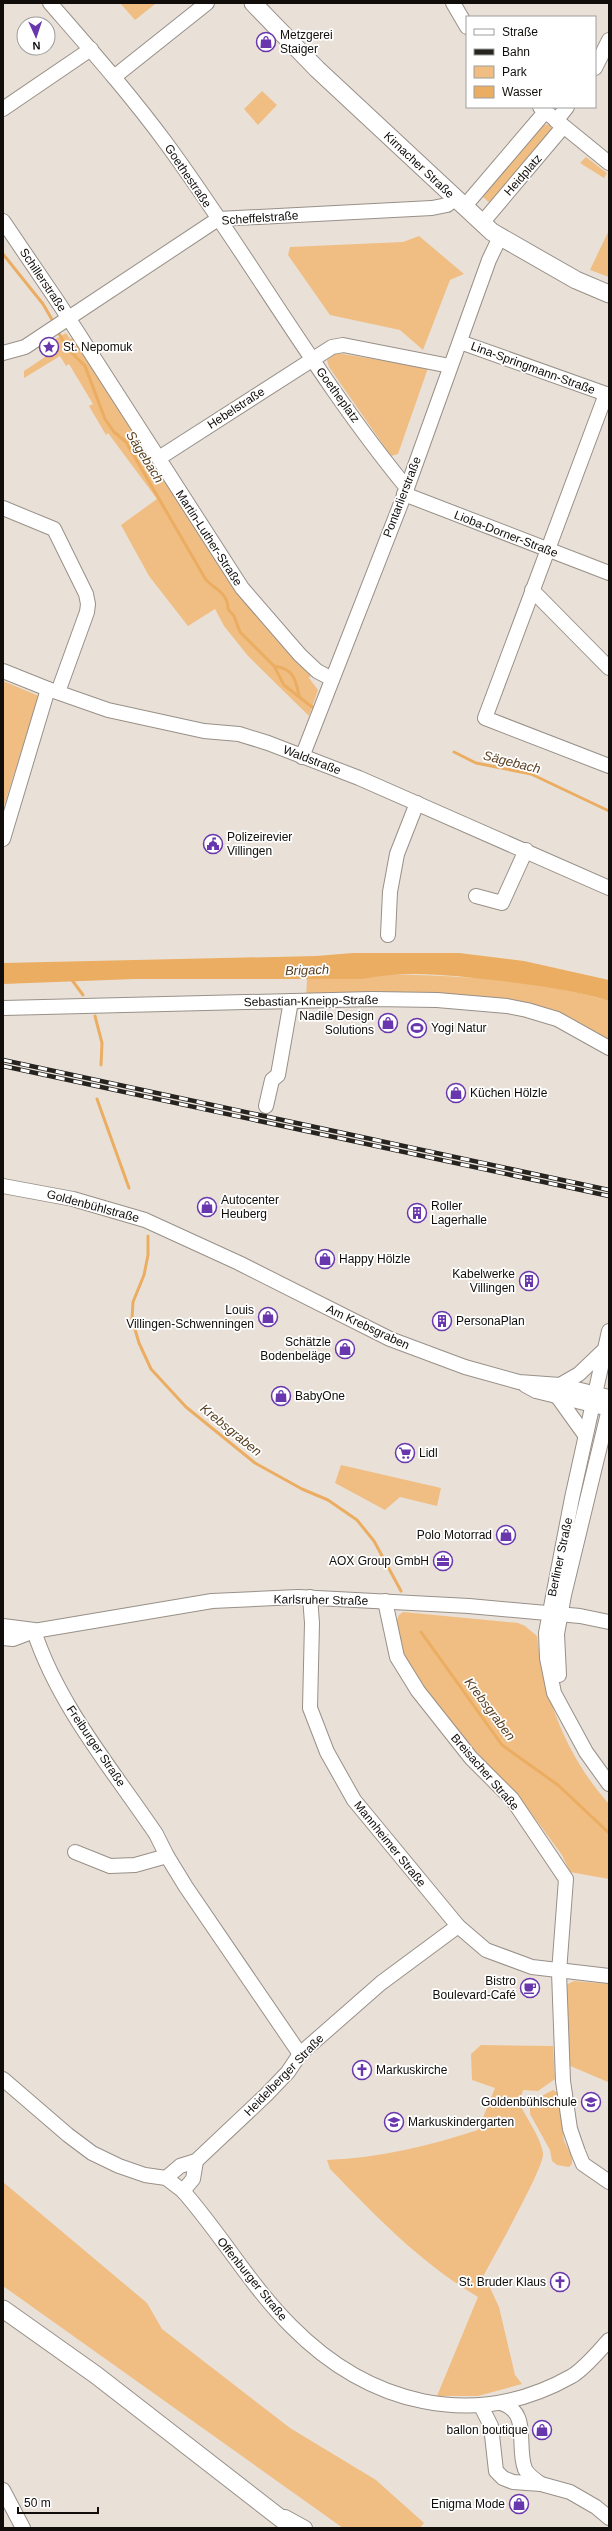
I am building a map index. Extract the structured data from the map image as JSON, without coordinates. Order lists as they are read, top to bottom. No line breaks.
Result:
{"streets":{"main road":["Kirnacher Straße"],"street":["Heidplatz","Goethestraße","Scheffelstraße","Schillerstraße","Lina-Springmann-Straße","Goetheplatz","Hebelstraße","Pontarlierstraße","Lioba-Dorner-Straße","Martin-Luther-Straße","Waldstraße","Sebastian-Kneipp-Straße","Goldenbühlstraße","Am Krebsgraben","Berliner Straße","Karlsruher Straße","Freiburger Straße","Breisacher Straße","Mannheimer Straße","Heidelberger Straße","Offenburger Straße"]},"crossings":[["Kirnacher Straße","Heidplatz"],["Kirnacher Straße","Scheffelstraße"],["Kirnacher Straße","Pontarlierstraße"],["Heidplatz","Scheffelstraße"],["Goethestraße","Scheffelstraße"],["Goethestraße","Goetheplatz"],["Goethestraße","Hebelstraße"],["Scheffelstraße","Schillerstraße"],["Scheffelstraße","Martin-Luther-Straße"],["Schillerstraße","Martin-Luther-Straße"],["Lina-Springmann-Straße","Pontarlierstraße"],["Lina-Springmann-Straße","Lioba-Dorner-Straße"],["Goetheplatz","Hebelstraße"],["Goetheplatz","Pontarlierstraße"],["Goetheplatz","Lioba-Dorner-Straße"],["Hebelstraße","Martin-Luther-Straße"],["Pontarlierstraße","Lioba-Dorner-Straße"],["Pontarlierstraße","Martin-Luther-Straße"],["Pontarlierstraße","Waldstraße"],["Goldenbühlstraße","Am Krebsgraben"],["Am Krebsgraben","Berliner Straße"],["Berliner Straße","Karlsruher Straße"],["Karlsruher Straße","Freiburger Straße"],["Karlsruher Straße","Breisacher Straße"],["Karlsruher Straße","Mannheimer Straße"],["Freiburger Straße","Heidelberger Straße"],["Breisacher Straße","Mannheimer Straße"],["Mannheimer Straße","Heidelberger Straße"],["Heidelberger Straße","Offenburger Straße"]],"water":["Sägebach","Brigach","Krebsgraben"],"places":{"shop":["Metzgerei Staiger","Nadile Design Solutions","Küchen Hölzle","Autocenter Heuberg","Happy Hölzle","Louis Villingen-Schwenningen","Schätzle Bodenbeläge","BabyOne","Polo Motorrad","ballon boutique","Enigma Mode"],"place":["St. Nepomuk"],"public building":["Polizeirevier Villingen"],"sports":["Yogi Natur"],"building":["Roller Lagerhalle","Kabelwerke Villingen","PersonaPlan"],"supermarket":["Lidl"],"office":["AOX Group GmbH"],"cafe":["Bistro Boulevard-Café"],"church":["Markuskirche","St. Bruder Klaus"],"school or university":["Goldenbühlschule","Markuskindergarten"]},"legend":["Straße","Bahn","Park","Wasser"],"scale_bar":"50 m","north":"bottom"}
